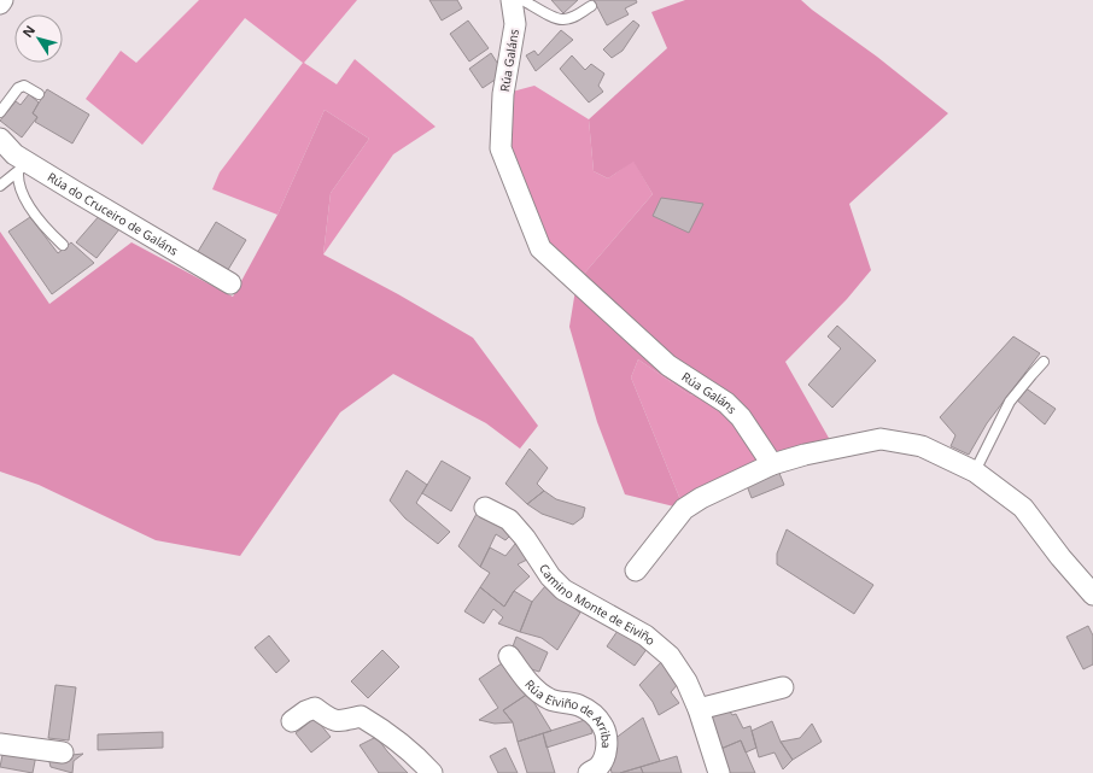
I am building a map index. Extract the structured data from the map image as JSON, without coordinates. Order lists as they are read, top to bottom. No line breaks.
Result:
{"streets":{"street":["Rúa Galáns","Rúa do Cruceiro de Galáns","Camino Monte de Eiviño","Rúa Eiviño de Arriba"]},"north":"top left"}
